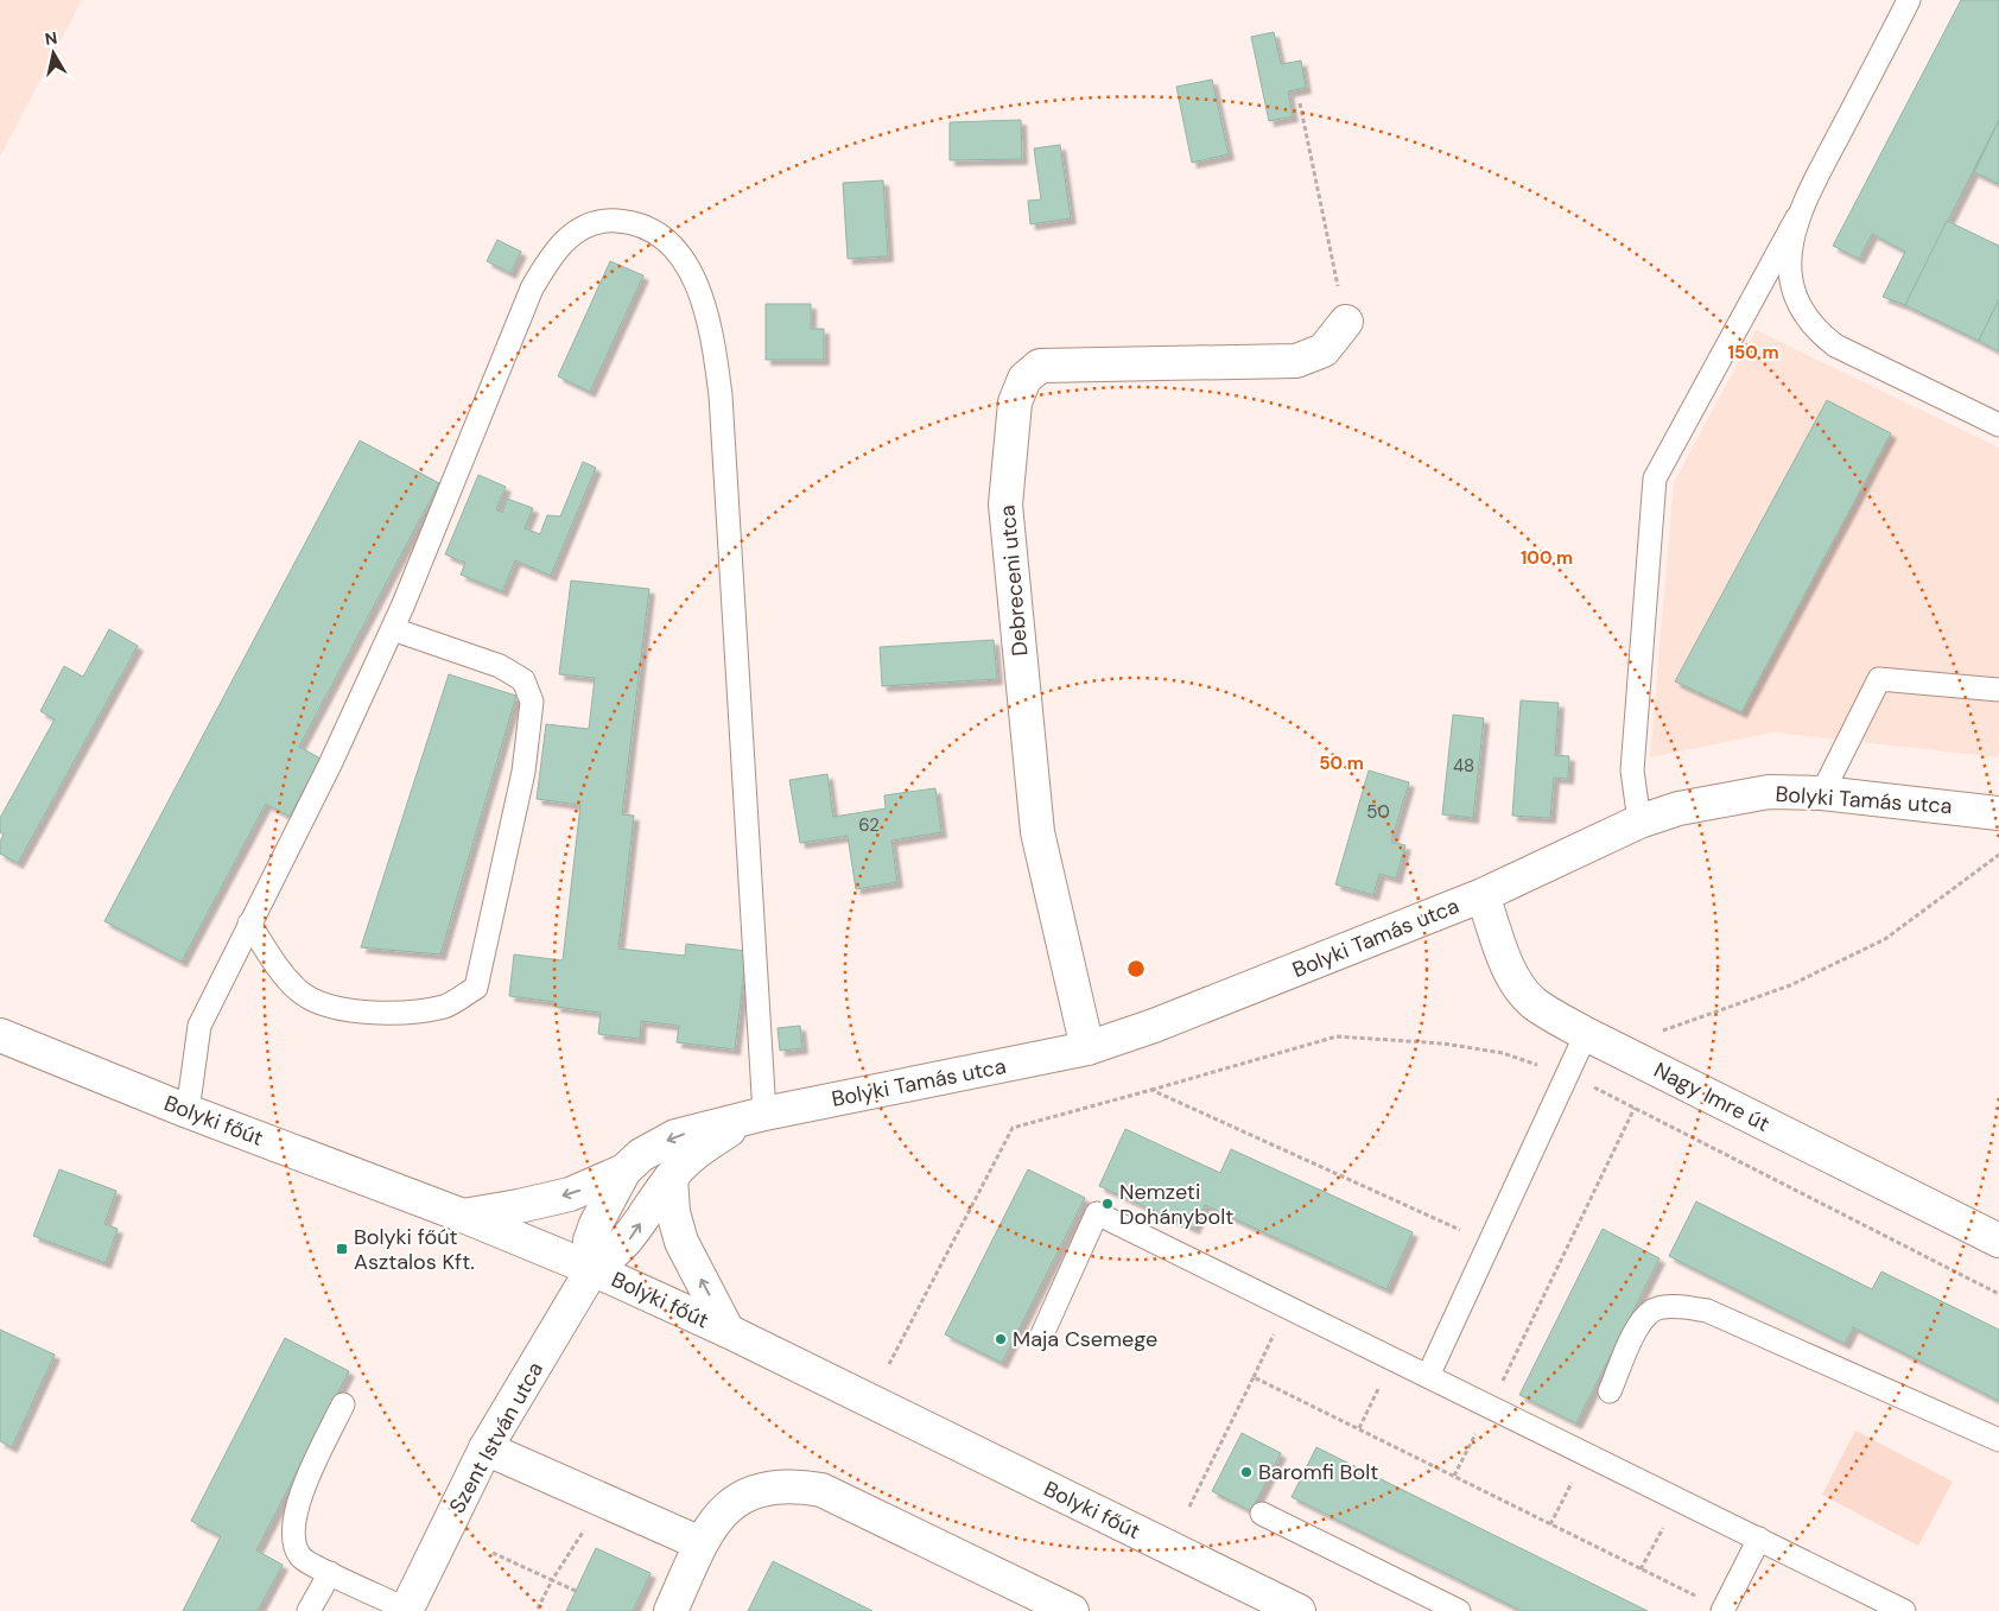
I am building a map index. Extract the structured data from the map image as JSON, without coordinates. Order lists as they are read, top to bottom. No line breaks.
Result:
{"streets":{"street":["Debreceni utca","Bolyki Tamás utca","Nagy Imre út","Bolyki főút","Szent István utca"]},"crossings":[["Debreceni utca","Bolyki Tamás utca"],["Bolyki Tamás utca","Nagy Imre út"],["Bolyki Tamás utca","Bolyki főút"],["Bolyki Tamás utca","Szent István utca"],["Bolyki főút","Szent István utca"]],"places":{"other":["Nemzeti Dohánybolt","Maja Csemege","Baromfi Bolt"],"transit":["Bolyki főút Asztalos Kft."]},"house_numbers":["48","50","62"],"north":"top","rings":["150 m","100 m","50 m"]}
